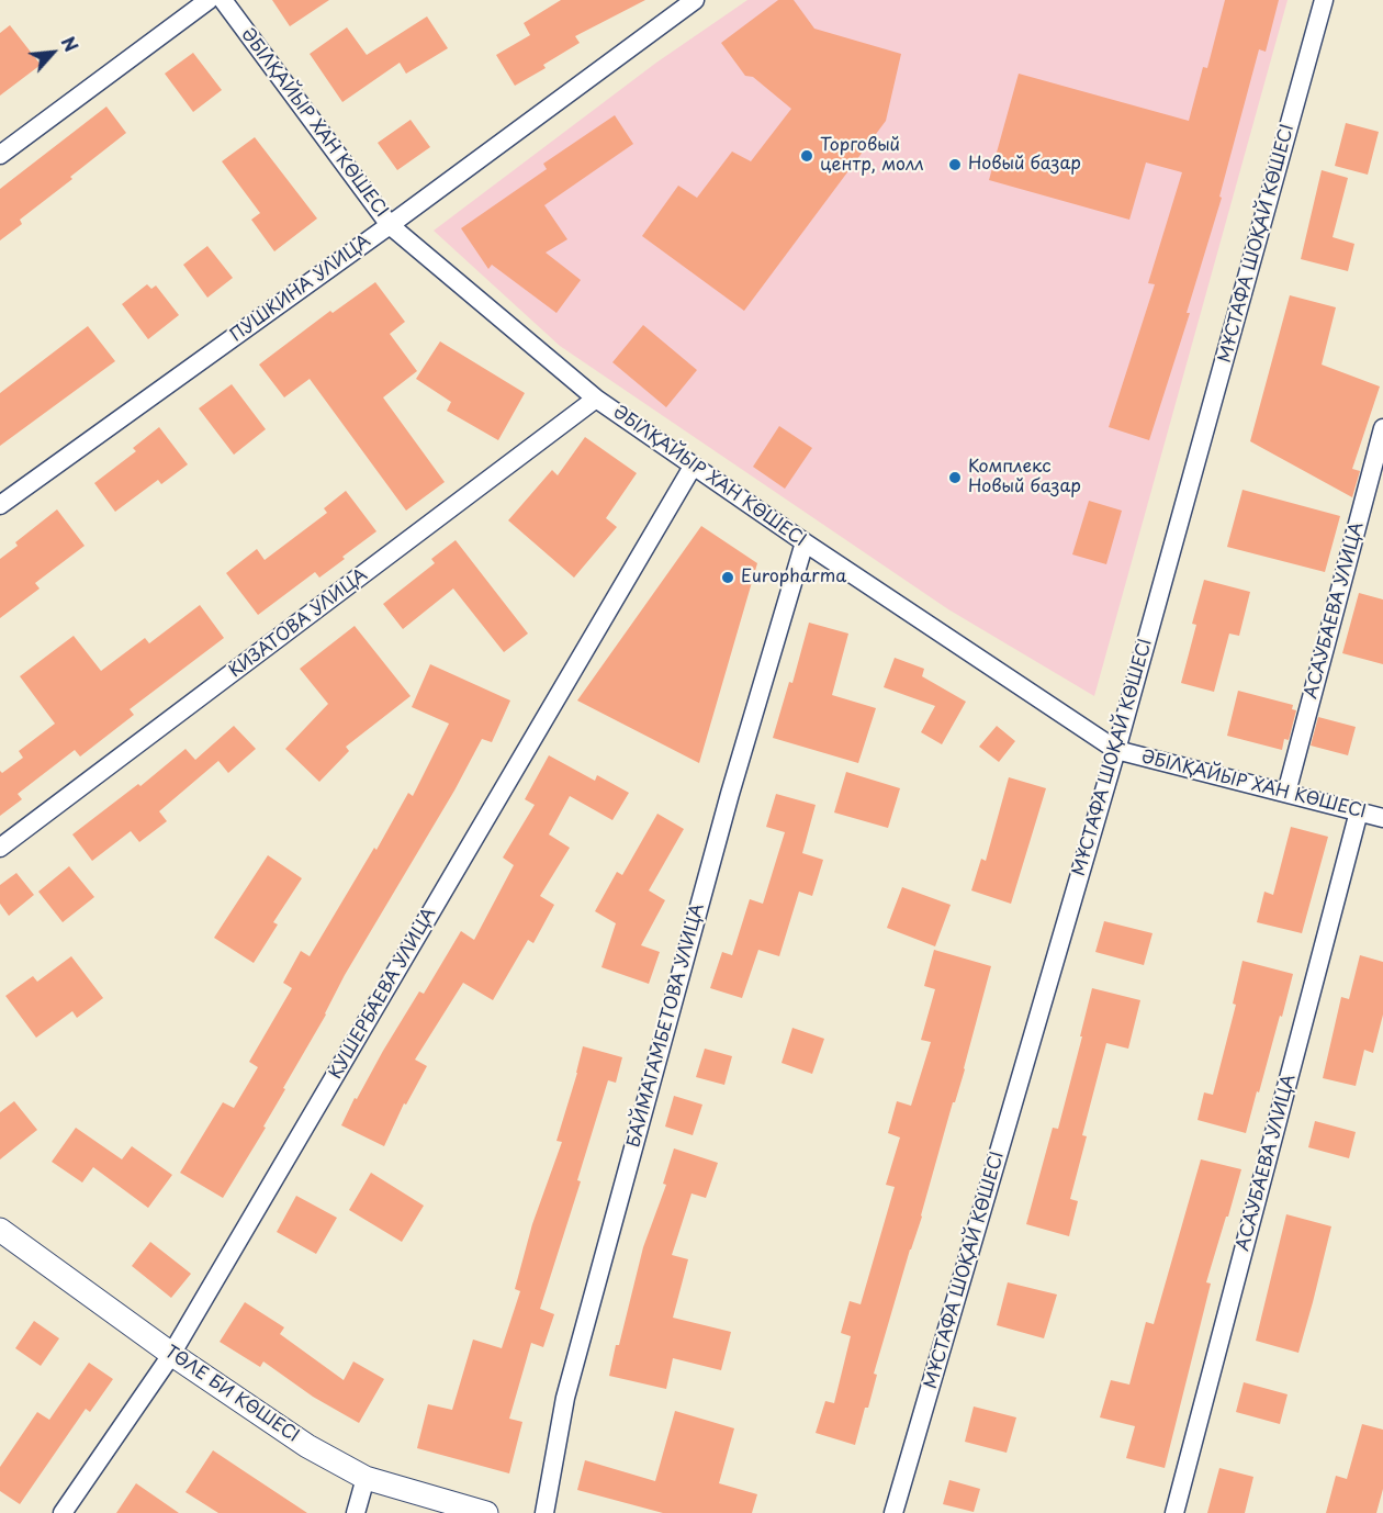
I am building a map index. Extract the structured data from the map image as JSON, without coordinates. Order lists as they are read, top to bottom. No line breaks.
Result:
{"streets":{"street":["ӘБІЛҚАЙЫР ХАН КӨШЕСІ","МҰСТАФА ШОҚАЙ КӨШЕСІ","ПУШКИНА УЛИЦА","АСАУБАЕВА УЛИЦА","КИЗАТОВА УЛИЦА","КУШЕРБАЕВА УЛИЦА","БАЙМАГАМБЕТОВА УЛИЦА","ТӨЛЕ БИ КӨШЕСІ"]},"crossings":[["ӘБІЛҚАЙЫР ХАН КӨШЕСІ","МҰСТАФА ШОҚАЙ КӨШЕСІ"],["ӘБІЛҚАЙЫР ХАН КӨШЕСІ","ПУШКИНА УЛИЦА"],["ӘБІЛҚАЙЫР ХАН КӨШЕСІ","АСАУБАЕВА УЛИЦА"],["ӘБІЛҚАЙЫР ХАН КӨШЕСІ","КИЗАТОВА УЛИЦА"],["ӘБІЛҚАЙЫР ХАН КӨШЕСІ","КУШЕРБАЕВА УЛИЦА"],["ӘБІЛҚАЙЫР ХАН КӨШЕСІ","БАЙМАГАМБЕТОВА УЛИЦА"],["КУШЕРБАЕВА УЛИЦА","ТӨЛЕ БИ КӨШЕСІ"]],"places":["Торговый центр, молл","Новый базар","Комплекс Новый базар","Europharma"],"north":"top right"}
